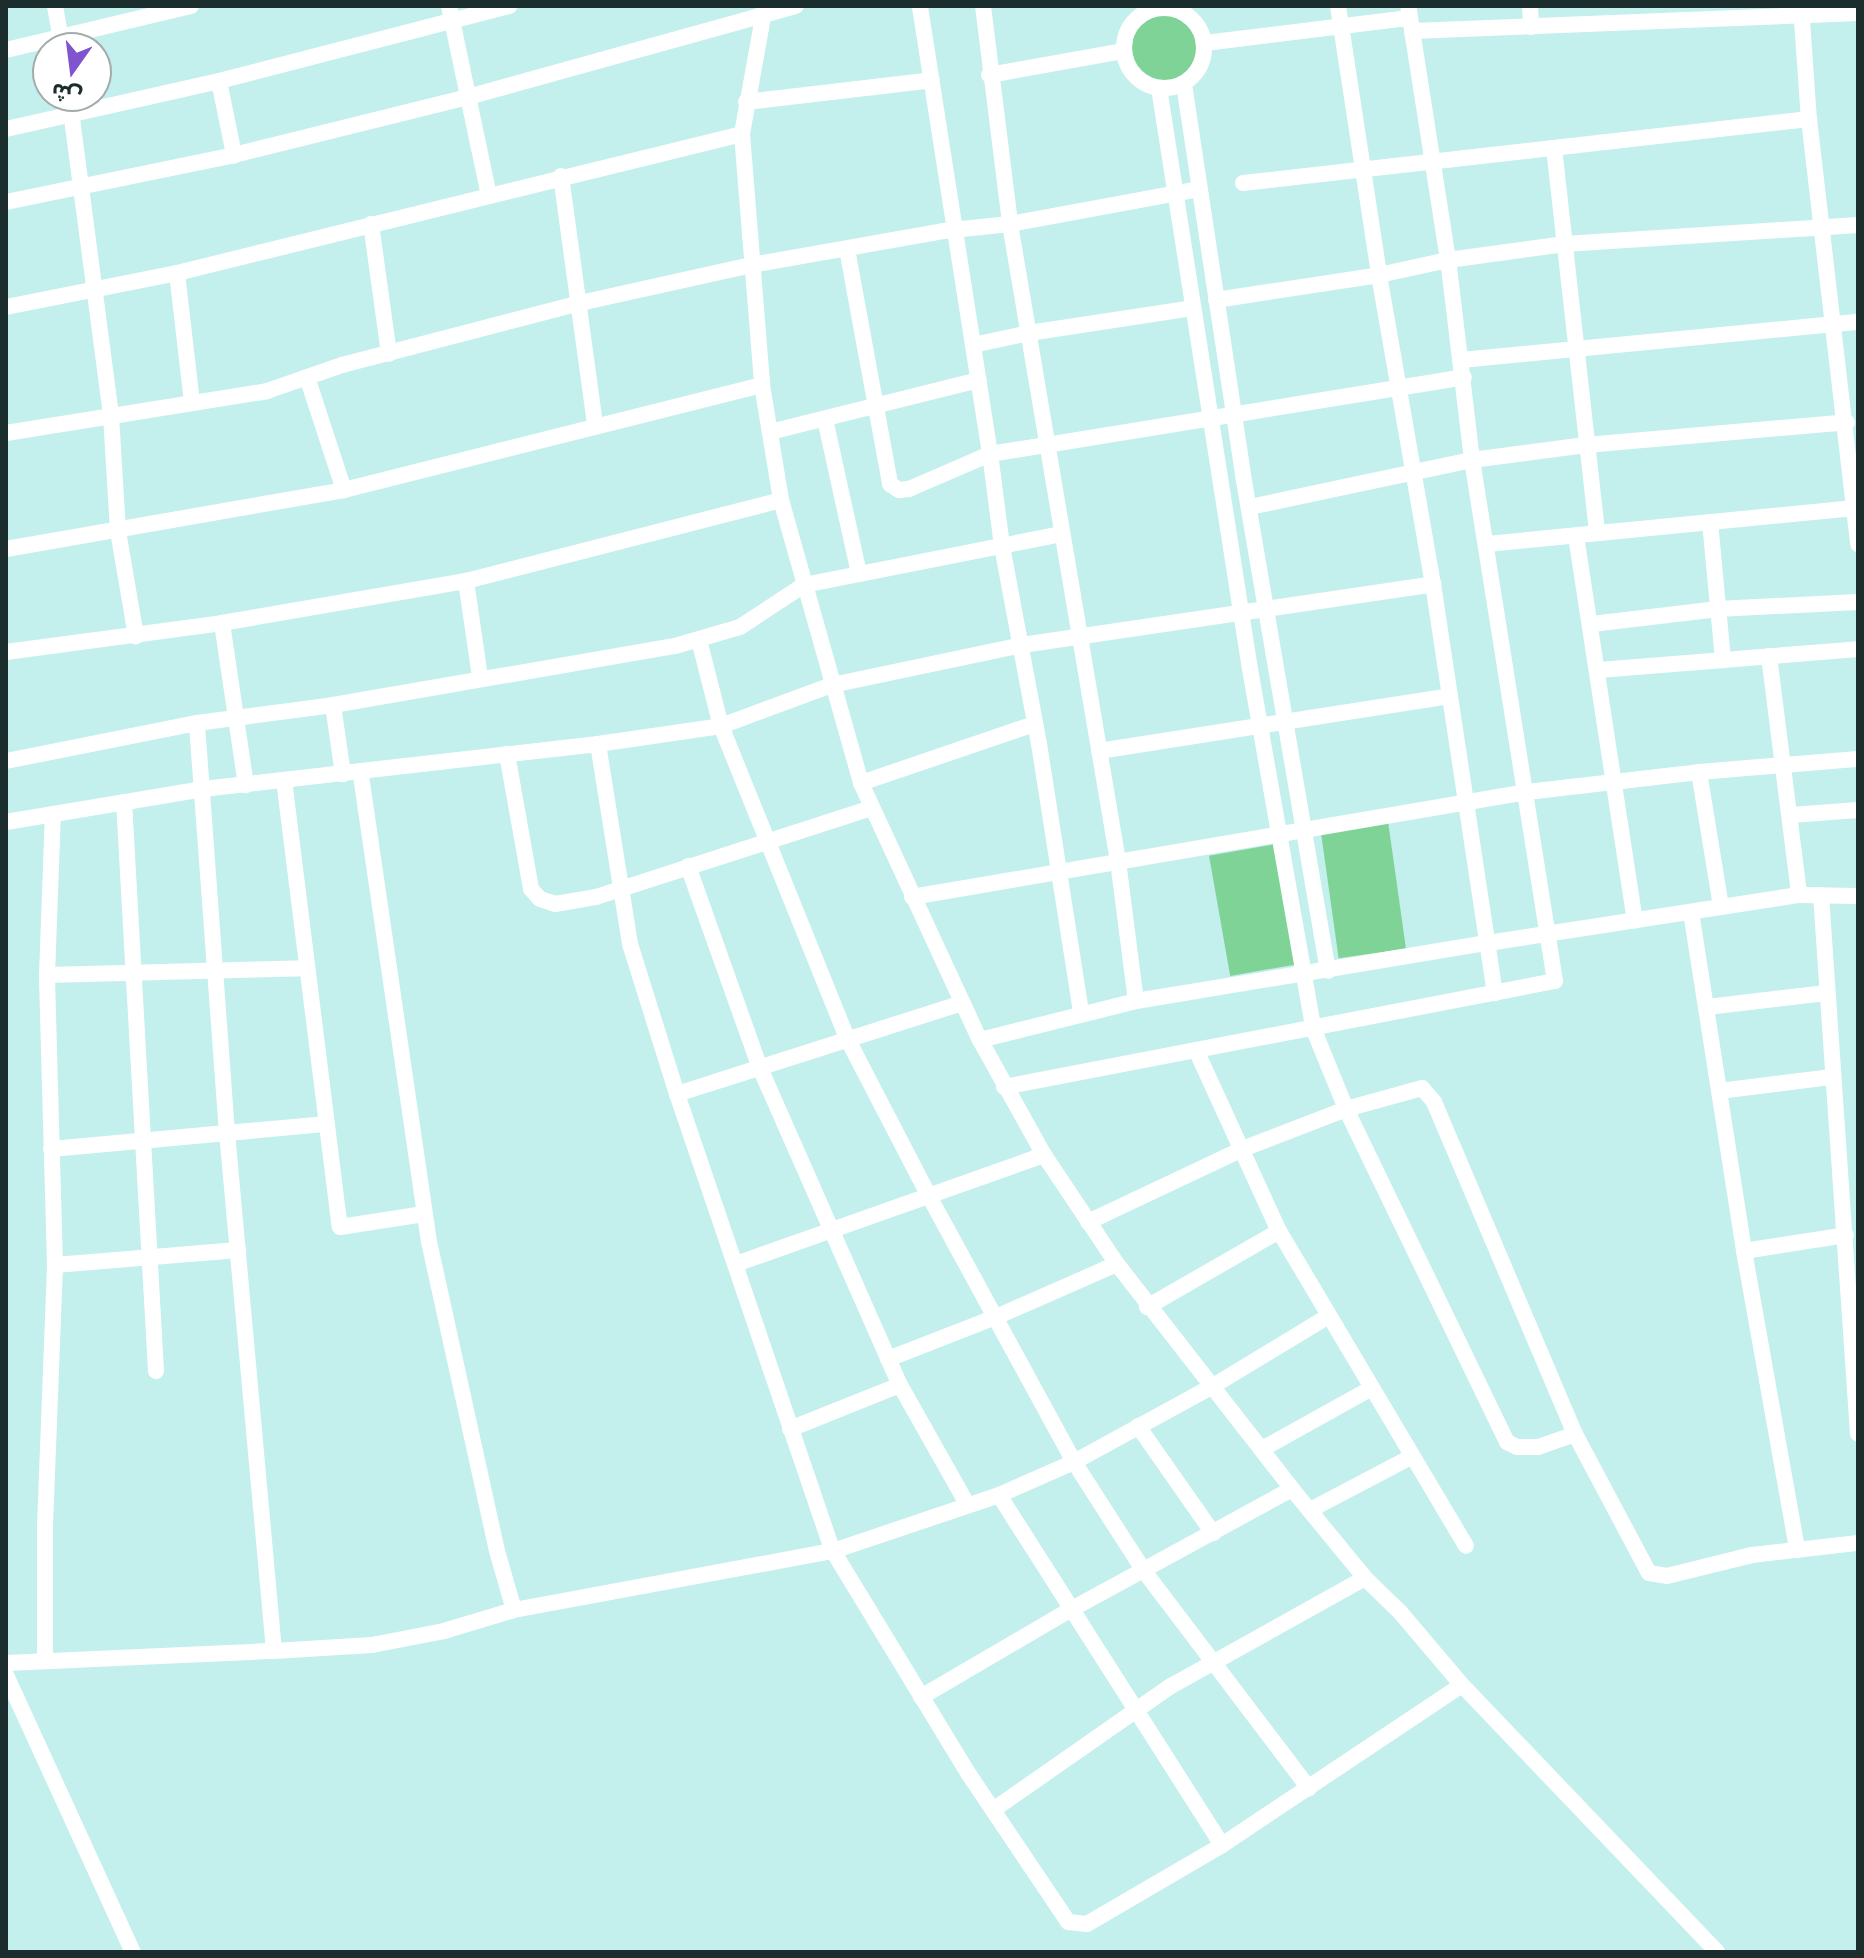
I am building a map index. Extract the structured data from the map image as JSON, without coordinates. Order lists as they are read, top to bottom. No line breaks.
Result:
{"north":"bottom"}
